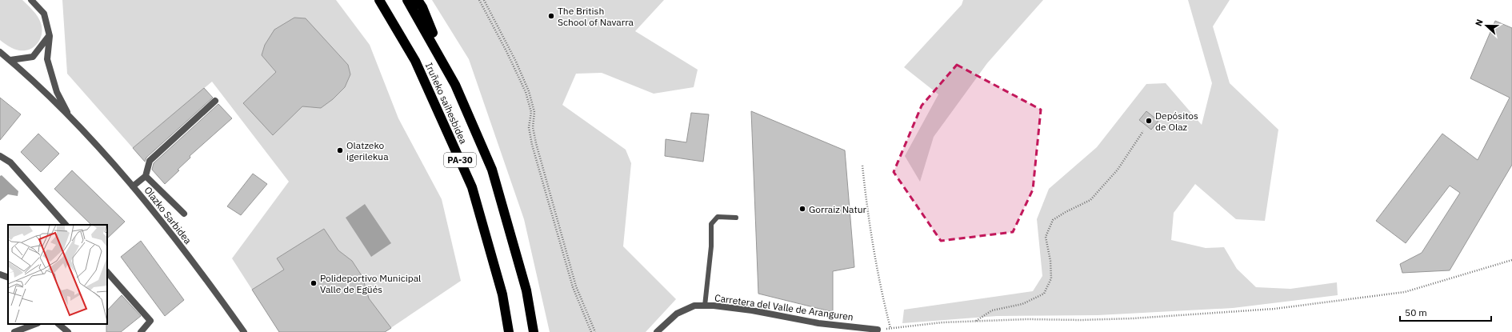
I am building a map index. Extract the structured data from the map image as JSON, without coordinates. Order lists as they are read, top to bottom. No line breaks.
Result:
{"streets":{"highway":["Iruñeko saihesbidea","PA-30"],"street":["Olazko Sarbidea","Carretera del Valle de Aranguren"]},"places":["The British School of Navarra","Depósitos de Olaz","Olatzeko igerilekua","Gorraiz Natur","Polideportivo Municipal Valle de Egüés"],"scale_bar":"50 m","north":"left"}
